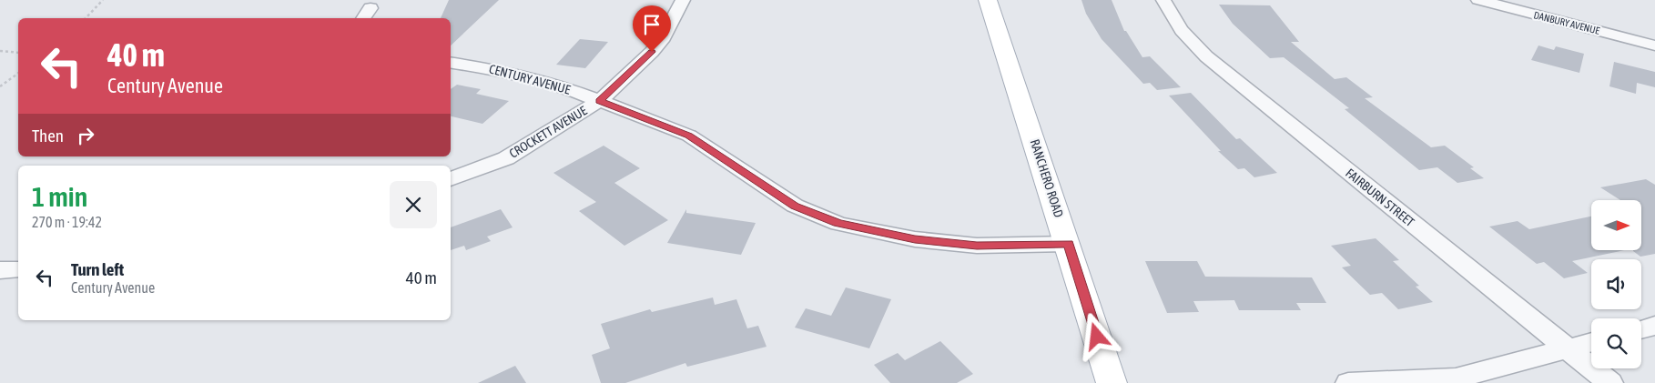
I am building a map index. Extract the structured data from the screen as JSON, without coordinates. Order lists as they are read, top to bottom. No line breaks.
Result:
{"streets":{"main road":["RANCHERO ROAD"],"street":["DANBURY AVENUE","CENTURY AVENUE","CROCKETT AVENUE","FAIRBURN STREET"]},"crossings":[["CENTURY AVENUE","CROCKETT AVENUE"],["CENTURY AVENUE","RANCHERO ROAD"]],"north":"right","page":{"turn":["40 m","Century Avenue"],"then":"Then","heading":["1 min","270 m · 19:42"],"list":[{"name":"Turn left","note":"Century Avenue","value":"40 m"}]}}
